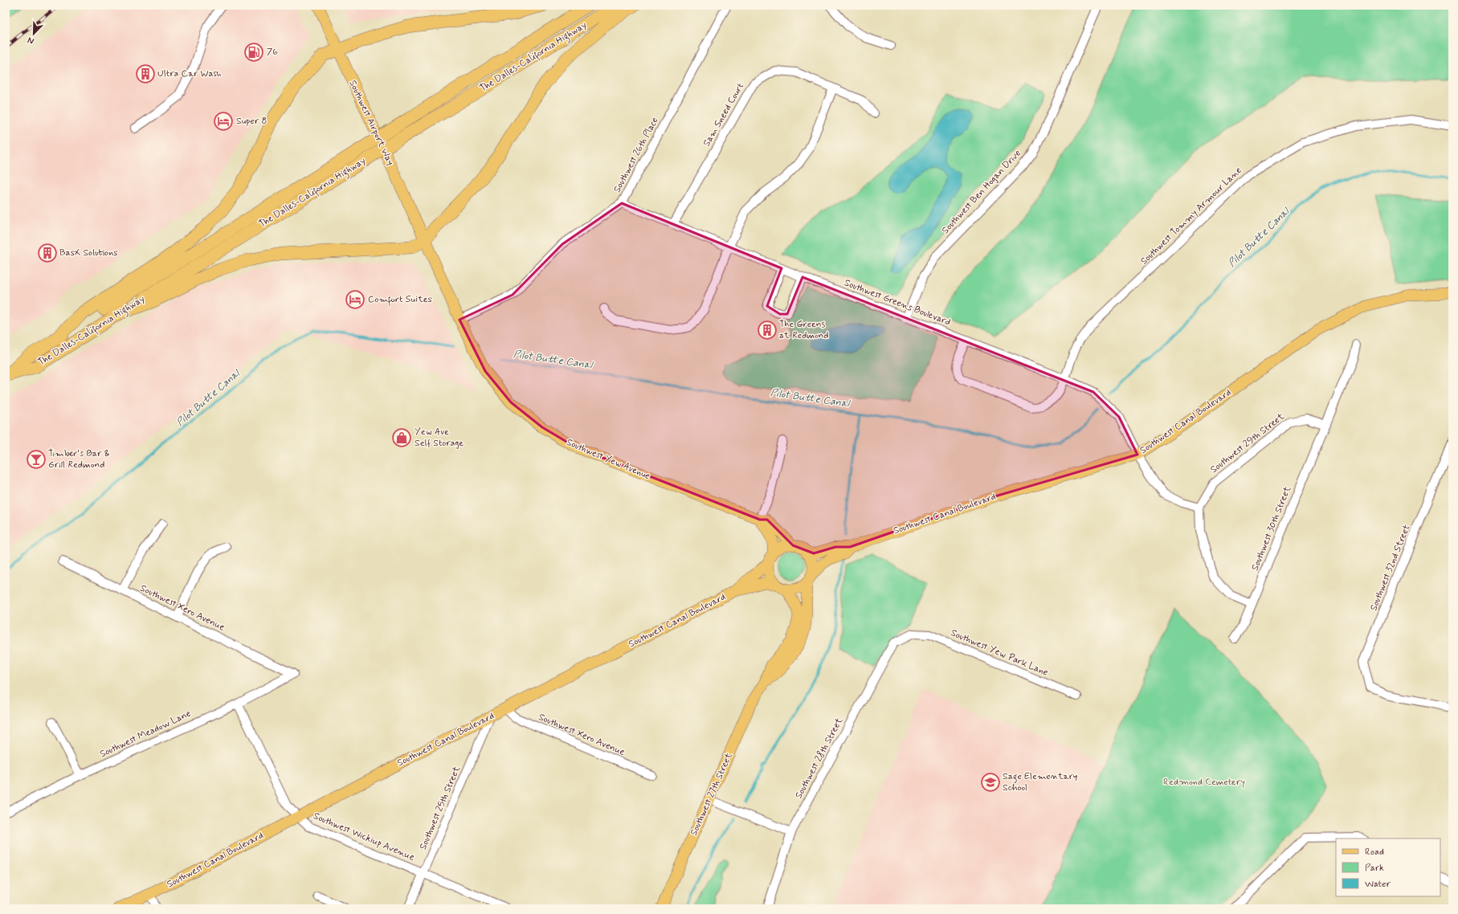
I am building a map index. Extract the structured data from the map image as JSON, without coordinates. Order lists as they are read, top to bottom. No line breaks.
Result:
{"streets":{"highway":["The Dalles-California Highway"],"main road":["Southwest Airport Way","Southwest Canal Boulevard","Southwest Yew Avenue","Southwest 27th Street"],"street":["Sam Sneed Court","Southwest 26th Place","Southwest Ben Hogan Drive","Southwest Tommy Armour Lane","Southwest Greens Boulevard","Southwest 29th Street","Southwest 30th Street","Southwest 32nd Street","Southwest Xero Avenue","Southwest Yew Park Lane","Southwest Meadow Lane","Southwest 28th Street","Southwest 25th Street","Southwest Wickiup Avenue"]},"crossings":[["Sam Sneed Court","Southwest Greens Boulevard"],["Southwest Airport Way","Southwest Yew Avenue"],["Southwest 26th Place","Southwest Greens Boulevard"],["Southwest 26th Place","Southwest Yew Avenue"],["Southwest Ben Hogan Drive","Southwest Greens Boulevard"],["Southwest Tommy Armour Lane","Southwest Greens Boulevard"],["Southwest Greens Boulevard","Southwest Canal Boulevard"],["Southwest Greens Boulevard","Southwest 29th Street"],["Southwest Canal Boulevard","Southwest Yew Avenue"],["Southwest Canal Boulevard","Southwest Xero Avenue"],["Southwest Canal Boulevard","Southwest 27th Street"],["Southwest Canal Boulevard","Southwest 25th Street"],["Southwest Canal Boulevard","Southwest Wickiup Avenue"],["Southwest 29th Street","Southwest 30th Street"],["Southwest Yew Avenue","Southwest 27th Street"],["Southwest Xero Avenue","Southwest Meadow Lane"],["Southwest Yew Park Lane","Southwest 28th Street"],["Southwest Meadow Lane","Southwest Wickiup Avenue"],["Southwest 25th Street","Southwest Wickiup Avenue"]],"water":["Pilot Butte Canal"],"parks":["Redmond Cemetery"],"places":{"fuel station":["76"],"building":["Ultra Car Wash","BasX Solutions","The Greens at Redmond"],"hotel":["Super 8","Comfort Suites"],"shop":["Yew Ave Self Storage"],"bar":["Timber's Bar & Grill Redmond"],"school or university":["Sage Elementary School"]},"legend":["Road","Park","Water"],"north":"bottom left"}
